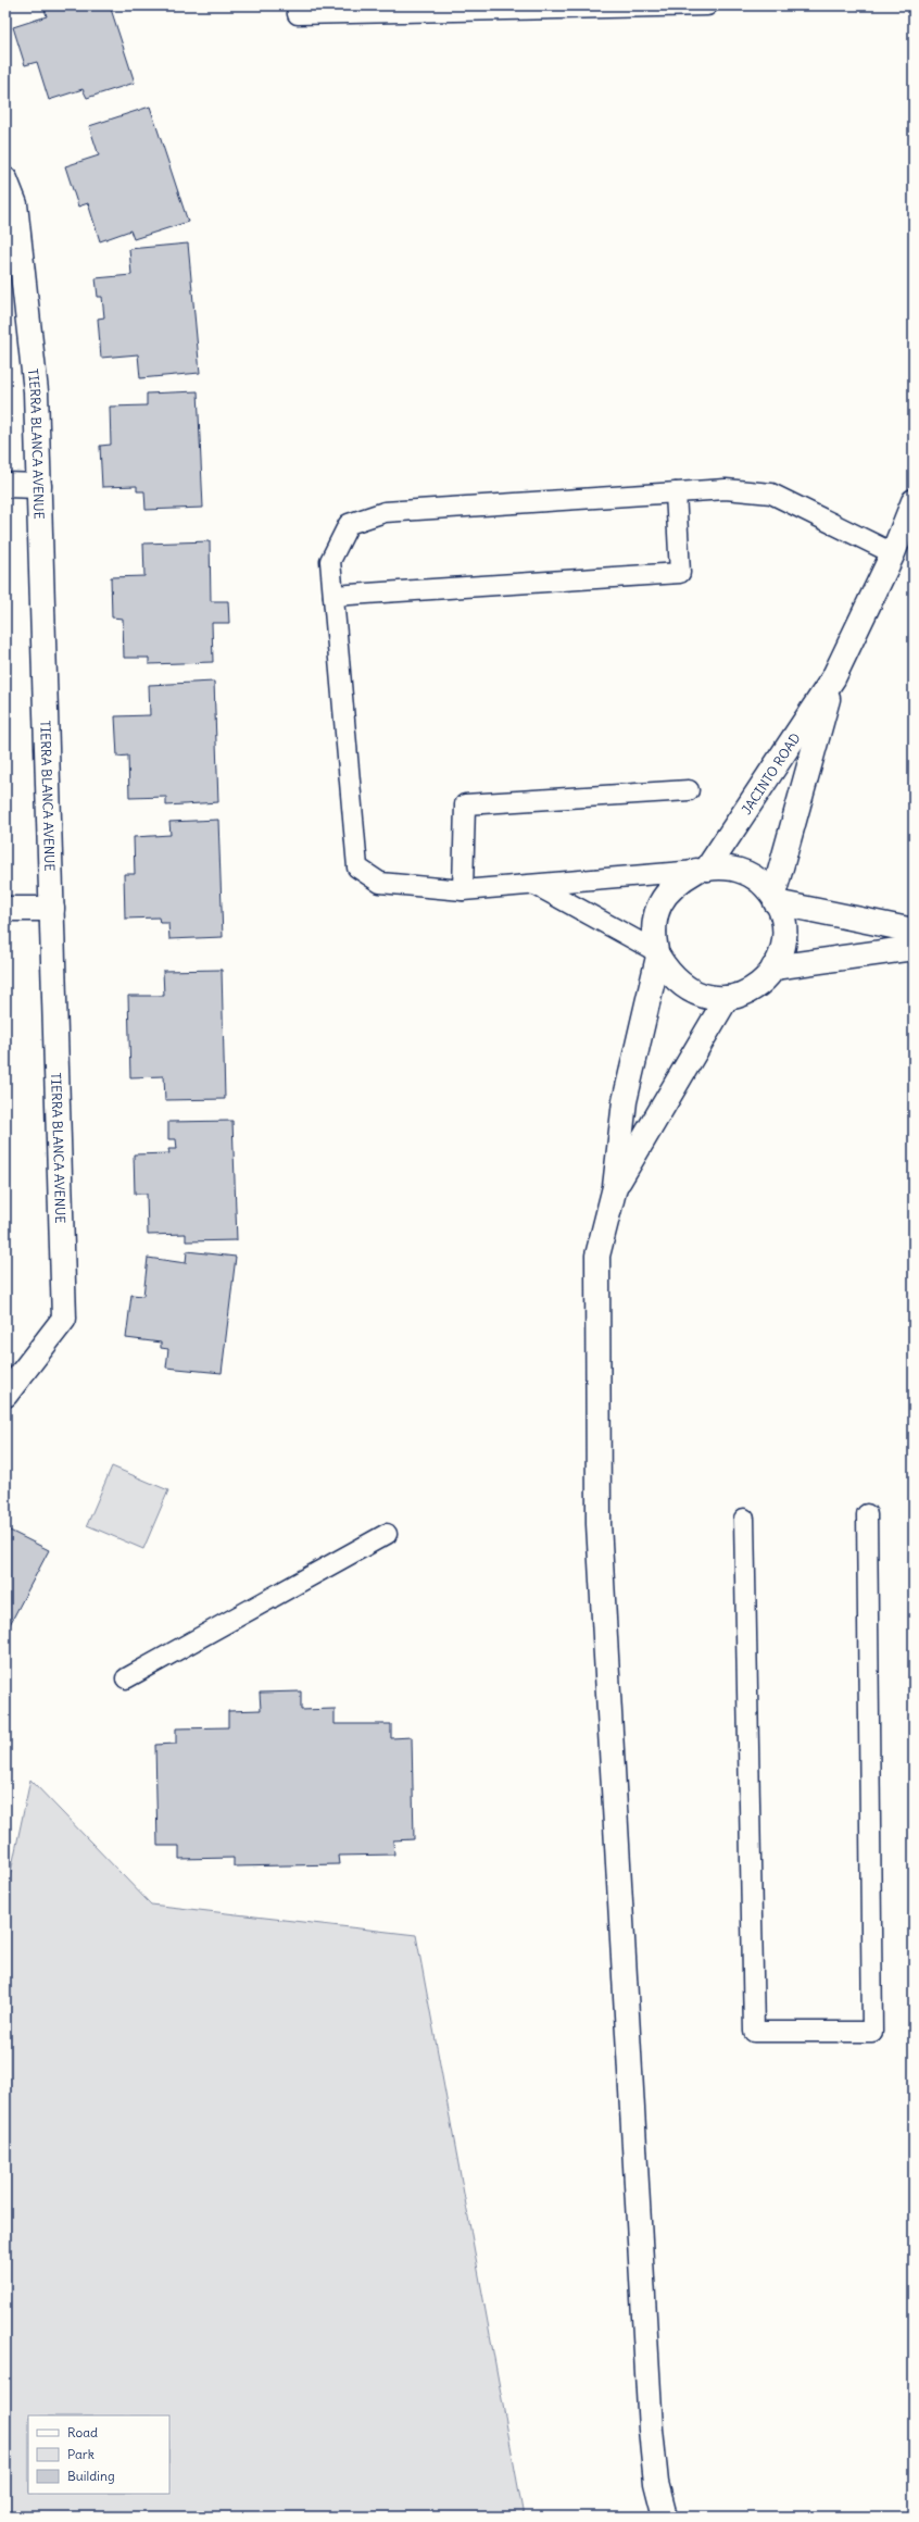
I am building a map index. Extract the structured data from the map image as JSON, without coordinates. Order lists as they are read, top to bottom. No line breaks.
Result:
{"streets":{"street":["TIERRA BLANCA AVENUE","JACINTO ROAD"]},"legend":["Road","Park","Building"]}
